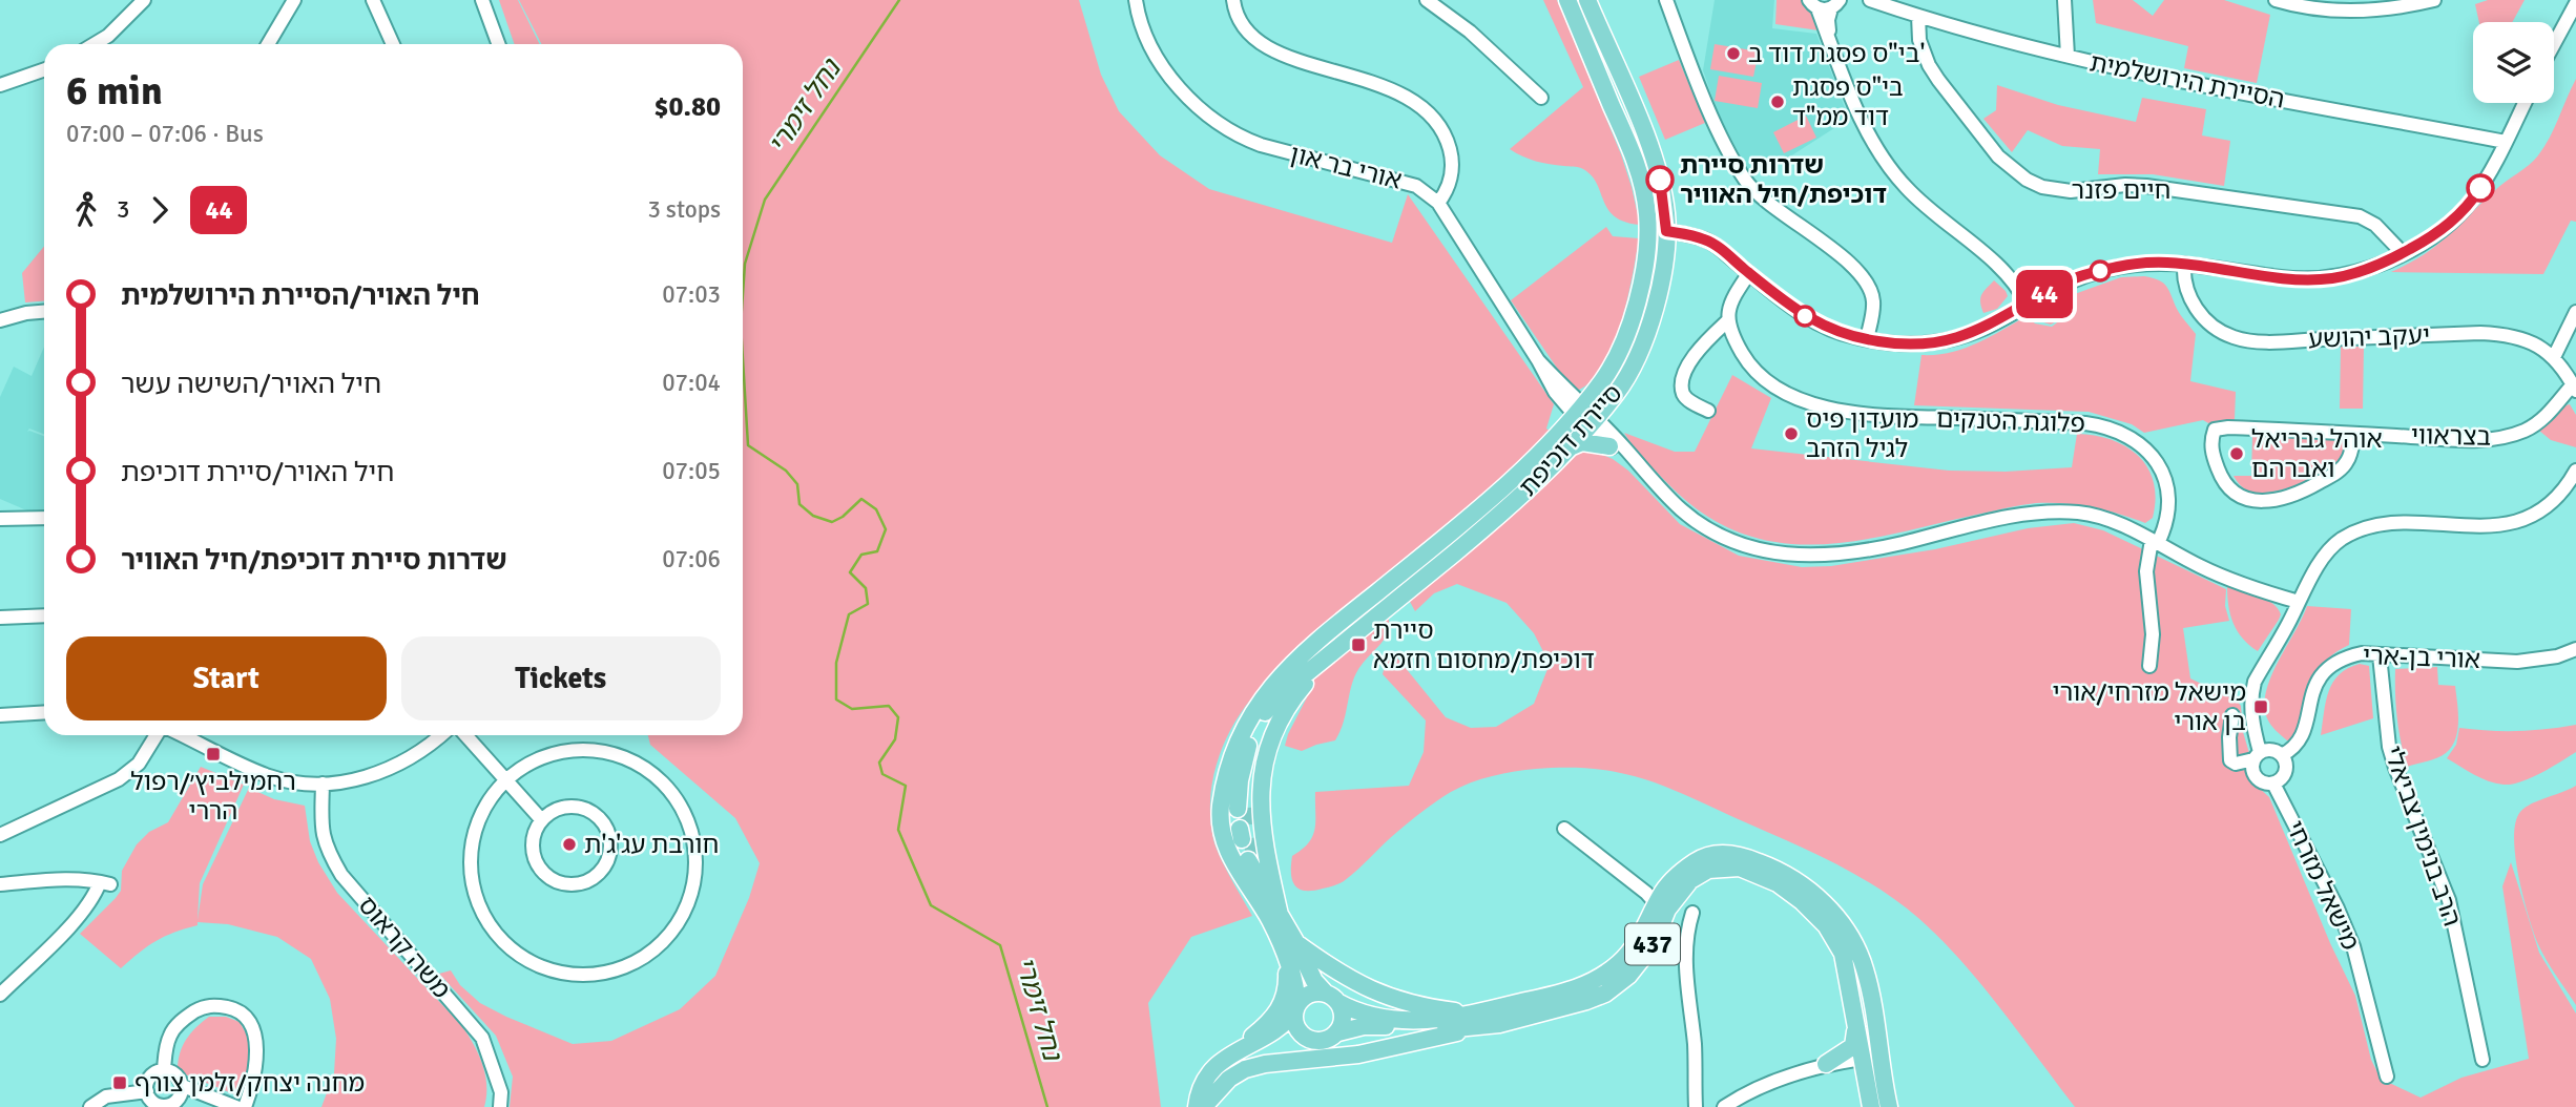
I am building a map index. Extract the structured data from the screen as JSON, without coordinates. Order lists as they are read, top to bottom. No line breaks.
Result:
{"streets":{"main road":["סיירת דוכיפת","437"],"street":["הסיירת הירושלמית","אורי בר און","חיים פזנר","יעקב יהושע","פלוגת הטנקים","בצראווי","אורי בן-ארי","הרב בנימין צביאלי","מישאל מזרחי","משה קראוס"]},"crossings":[["הסיירת הירושלמית","חיים פזנר"],["אורי בר און","סיירת דוכיפת"],["יעקב יהושע","בצראווי"],["אורי בן-ארי","הרב בנימין צביאלי"],["אורי בן-ארי","מישאל מזרחי"]],"water":["נחל זימרי"],"places":{"other":["בי\"ס פסגת דוד ב'","בי\"ס פסגת דוד ממ\"ד","שדרות סיירת דוכיפת/חיל האוויר","מועדון פיס לגיל הזהב","אוהל גבריאל ואברהם","חורבת עג'ג'ת"],"transit":["סיירת דוכיפת/מחסום חזמא","מישאל מזרחי/אורי בן אורי","רחמילביץ׳/רפול הררי","מחנה יצחק/זלמן צורף"]},"lines":["bus line 44"],"page":{"on_map":"44","heading":["6 min","07:00 – 07:06 · Bus","$0.80"],"legs":["3","44","3 stops"],"list":[{"name":"חיל האויר/הסיירת הירושלמית","value":"07:03"},{"name":"חיל האויר/השישה עשר","value":"07:04"},{"name":"חיל האויר/סיירת דוכיפת","value":"07:05"},{"name":"שדרות סיירת דוכיפת/חיל האוויר","value":"07:06"}],"buttons":["Start","Tickets"]}}
